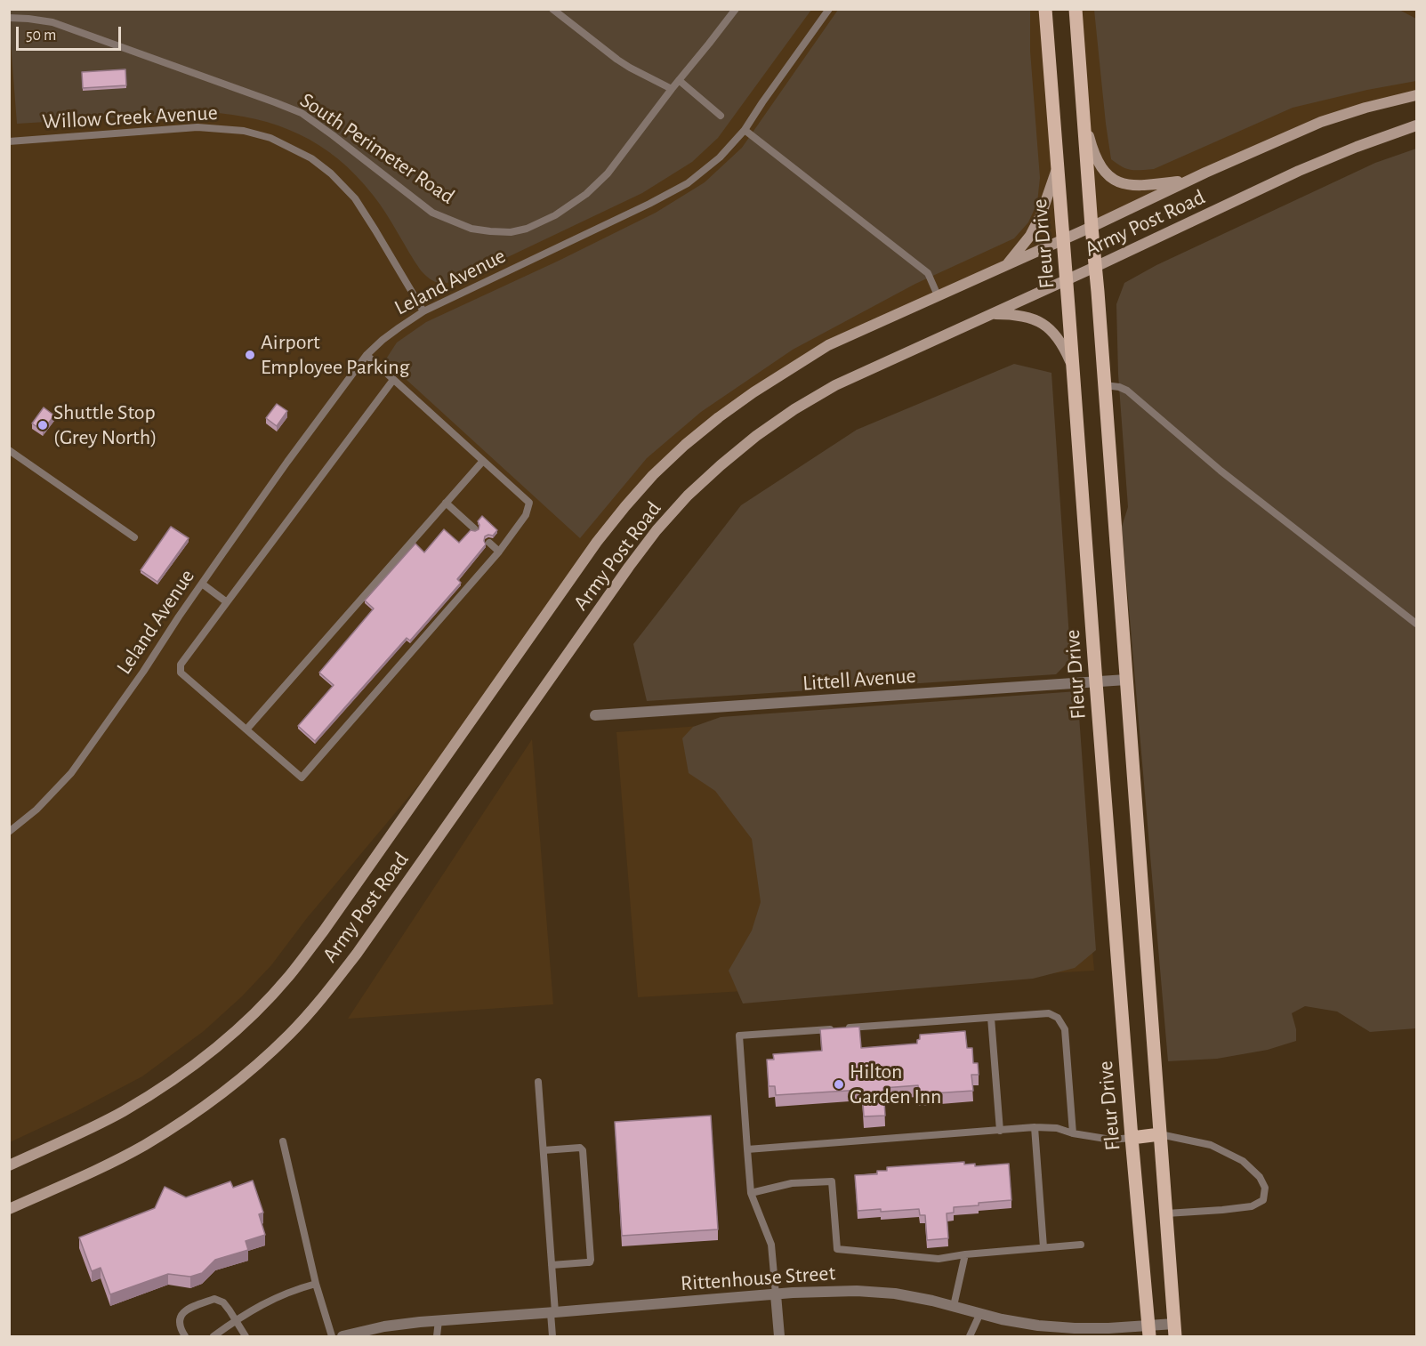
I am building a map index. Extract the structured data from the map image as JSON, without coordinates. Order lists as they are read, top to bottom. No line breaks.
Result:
{"streets":{"main road":["Army Post Road","Fleur Drive"],"street":["Littell Avenue","Rittenhouse Street"],"lane":["Willow Creek Avenue","South Perimeter Road","Leland Avenue"]},"crossings":[["Willow Creek Avenue","Leland Avenue"],["Army Post Road","Fleur Drive"],["Fleur Drive","Littell Avenue"],["Fleur Drive","Rittenhouse Street"]],"places":["Airport Employee Parking","Shuttle Stop (Grey North)","Hilton Garden Inn"],"scale_bar":"50 m"}
